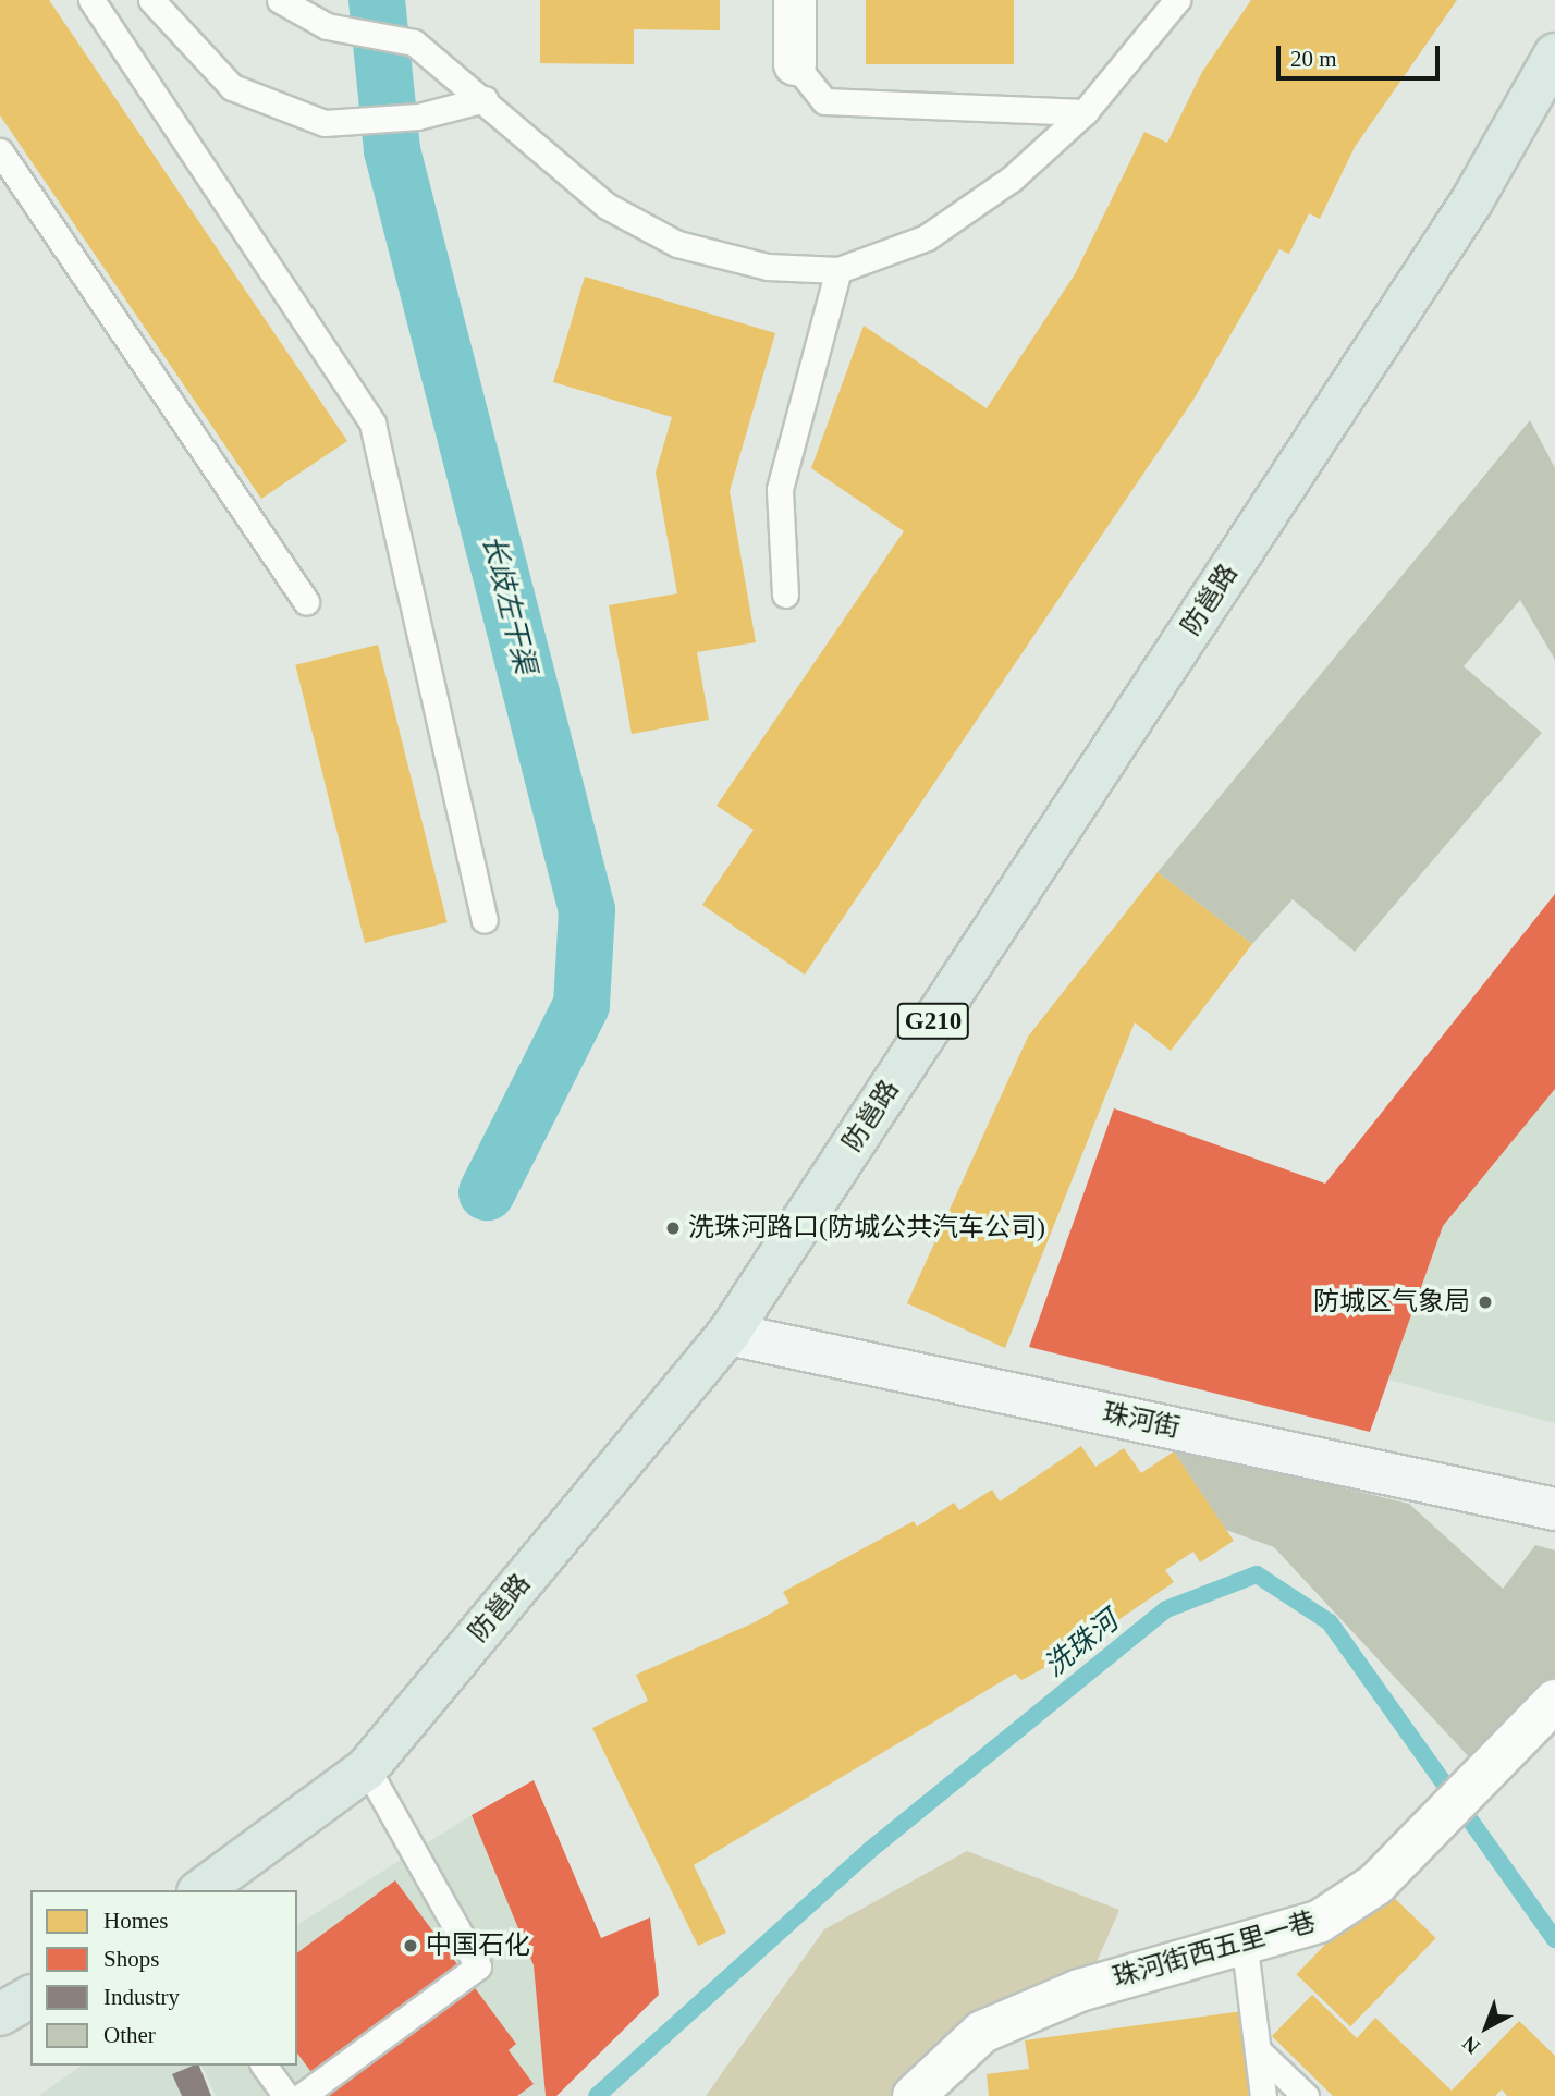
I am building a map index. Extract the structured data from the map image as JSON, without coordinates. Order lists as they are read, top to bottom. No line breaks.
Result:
{"streets":{"highway":["防邕路","G210"],"street":["珠河街","珠河街西五里一巷"]},"crossings":[["防邕路","珠河街"]],"water":["长歧左干渠","洗珠河"],"places":["洗珠河路口(防城公共汽车公司)","防城区气象局","中国石化"],"legend":["Homes","Shops","Industry","Other"],"scale_bar":"20 m","north":"bottom left"}
